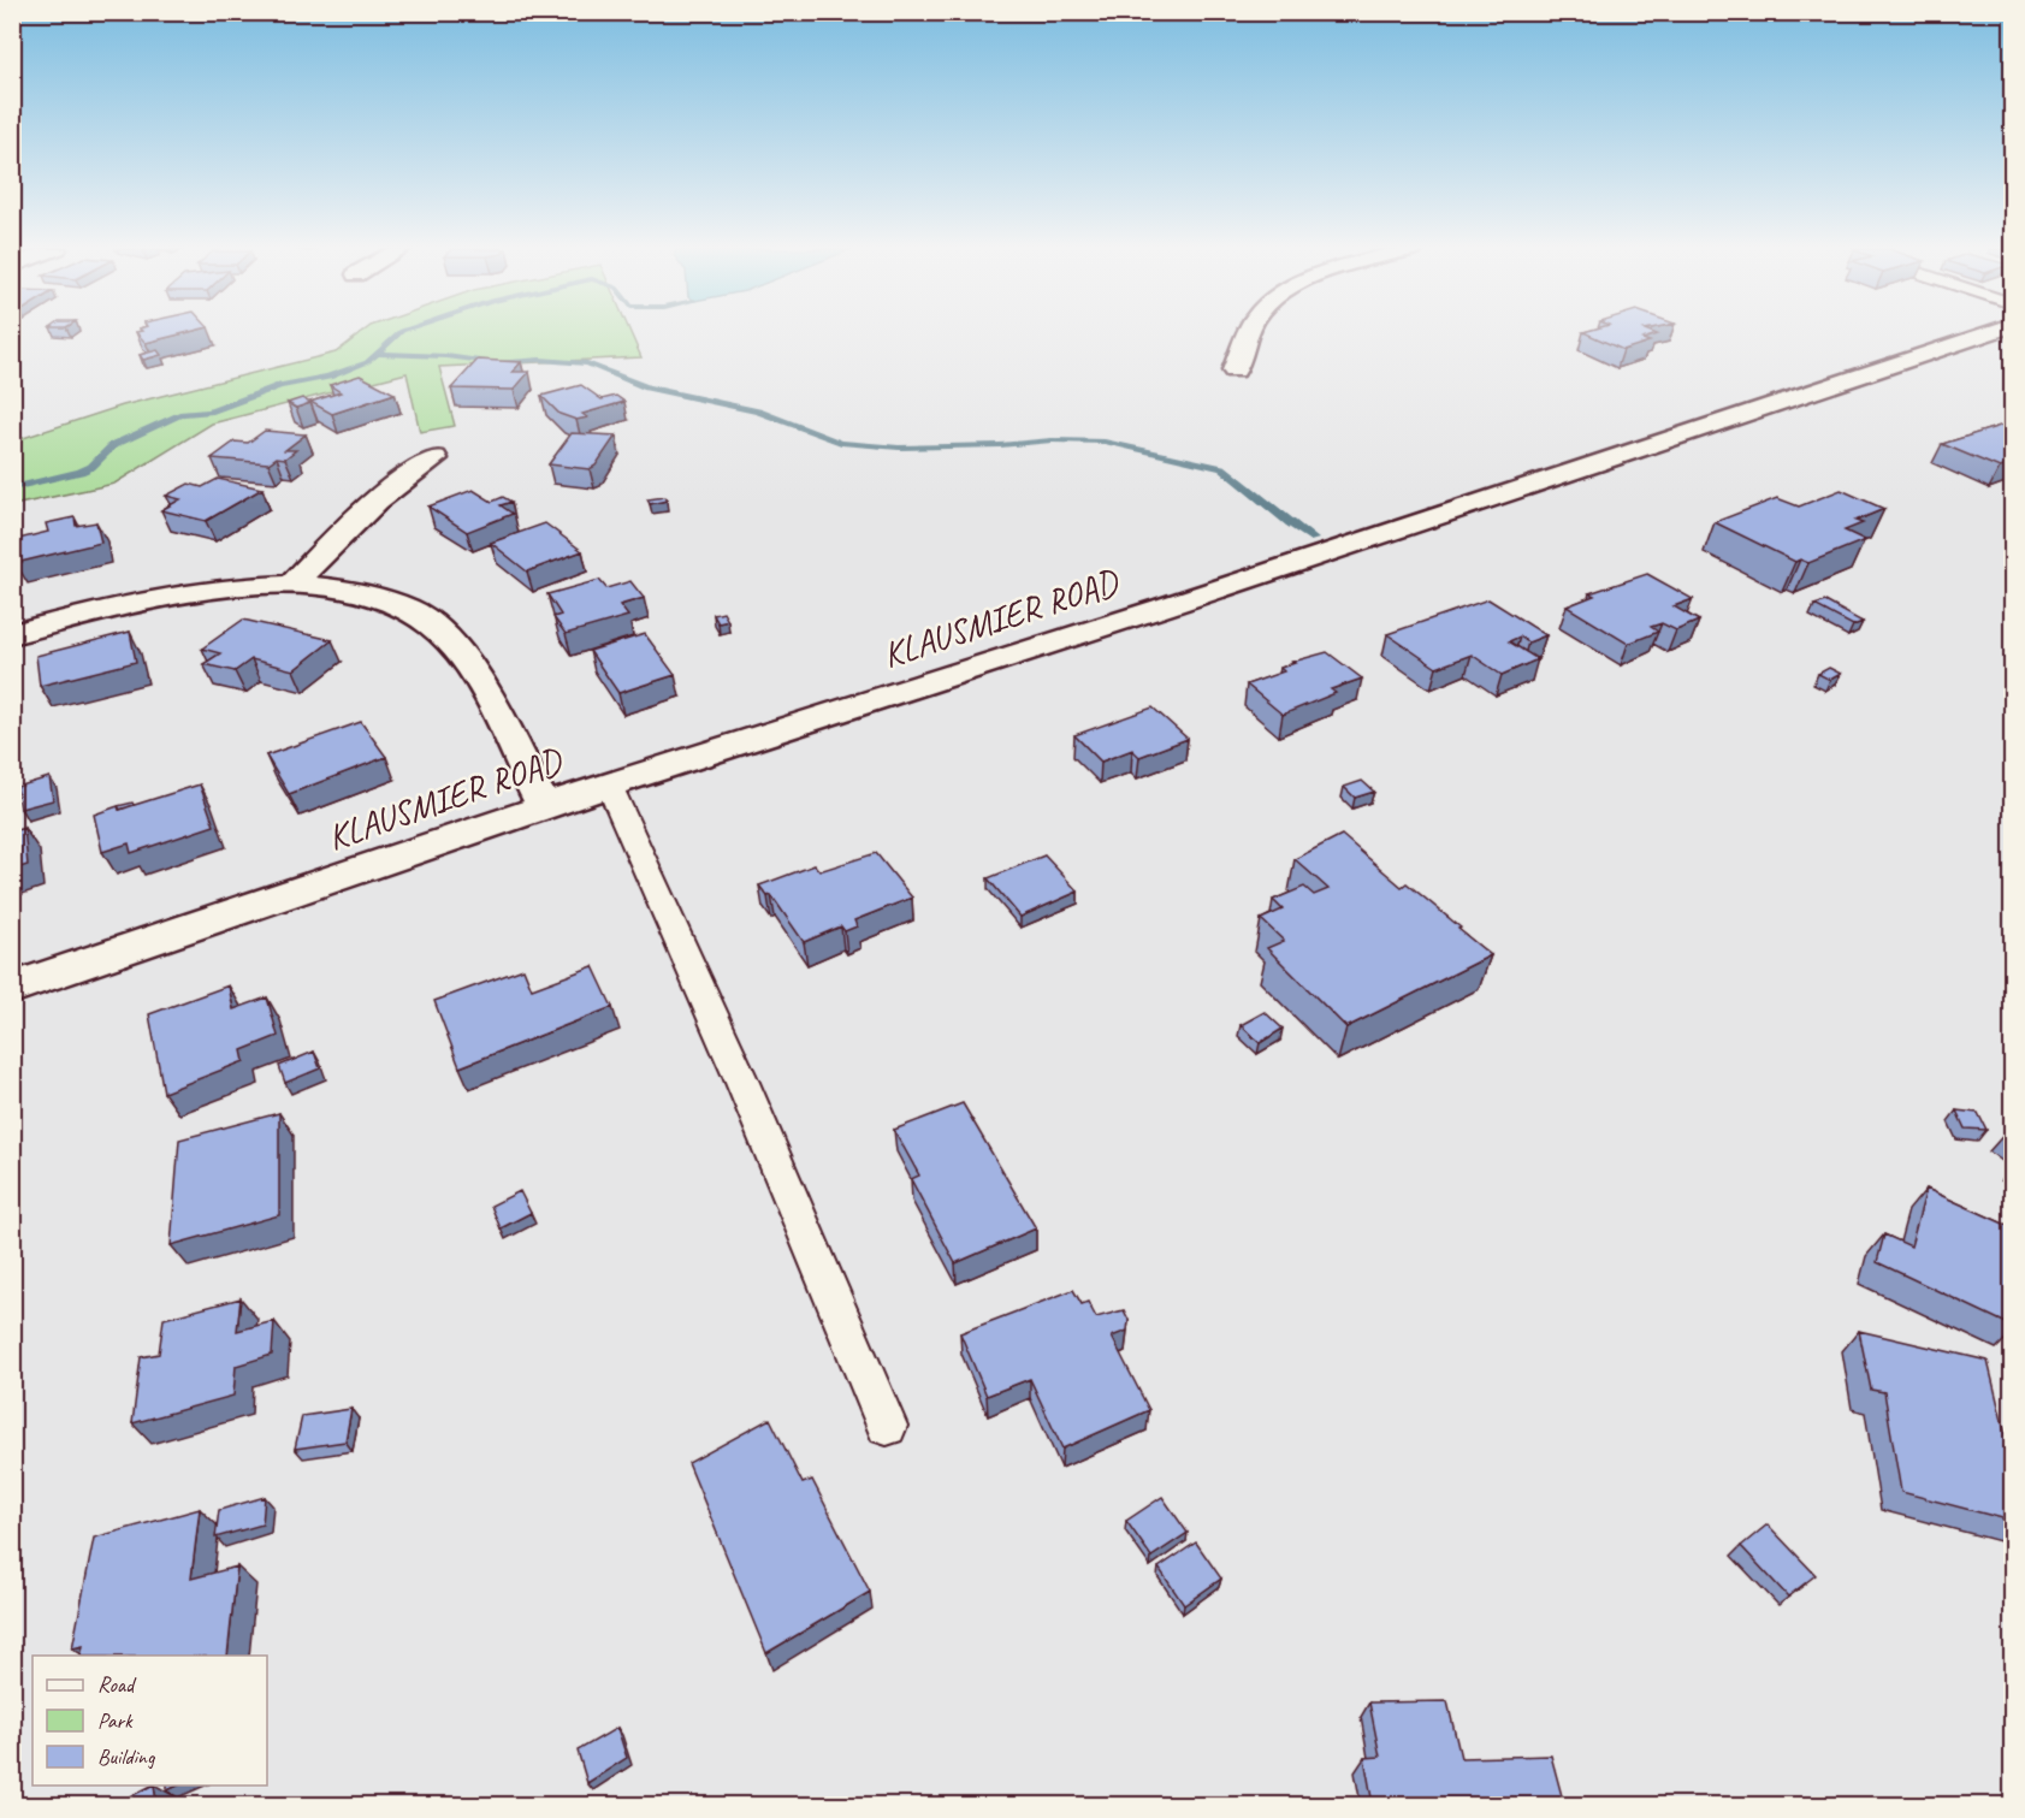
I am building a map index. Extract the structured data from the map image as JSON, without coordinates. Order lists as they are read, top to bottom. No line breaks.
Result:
{"streets":{"street":["KLAUSMIER ROAD"]},"legend":["Road","Park","Building"]}
